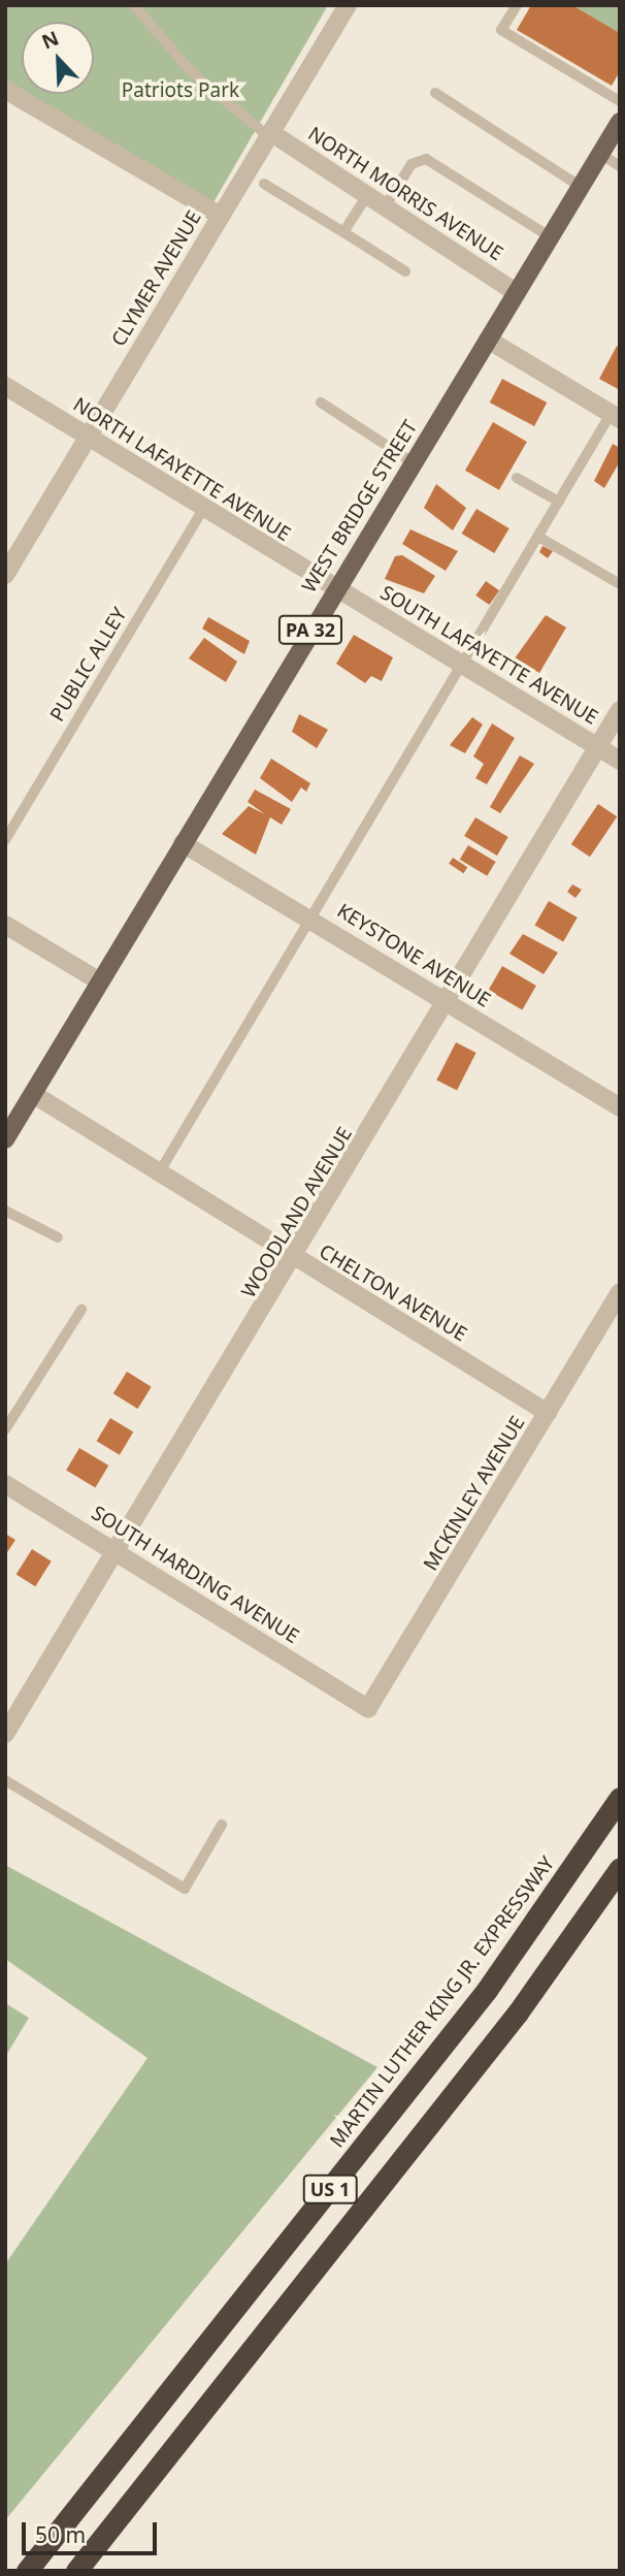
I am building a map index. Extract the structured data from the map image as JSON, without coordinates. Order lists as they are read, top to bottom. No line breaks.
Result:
{"streets":{"highway":["MARTIN LUTHER KING JR. EXPRESSWAY","US 1"],"main road":["WEST BRIDGE STREET","PA 32"],"street":["NORTH MORRIS AVENUE","CLYMER AVENUE","NORTH LAFAYETTE AVENUE","SOUTH LAFAYETTE AVENUE","KEYSTONE AVENUE","WOODLAND AVENUE","CHELTON AVENUE","MCKINLEY AVENUE","SOUTH HARDING AVENUE"],"lane":["PUBLIC ALLEY"]},"crossings":[["NORTH MORRIS AVENUE","CLYMER AVENUE"],["NORTH MORRIS AVENUE","WEST BRIDGE STREET"],["CLYMER AVENUE","NORTH LAFAYETTE AVENUE"],["NORTH LAFAYETTE AVENUE","WEST BRIDGE STREET"],["NORTH LAFAYETTE AVENUE","SOUTH LAFAYETTE AVENUE"],["NORTH LAFAYETTE AVENUE","PUBLIC ALLEY"],["WEST BRIDGE STREET","SOUTH LAFAYETTE AVENUE"],["WEST BRIDGE STREET","KEYSTONE AVENUE"],["WEST BRIDGE STREET","CHELTON AVENUE"],["SOUTH LAFAYETTE AVENUE","WOODLAND AVENUE"],["KEYSTONE AVENUE","WOODLAND AVENUE"],["WOODLAND AVENUE","CHELTON AVENUE"],["WOODLAND AVENUE","SOUTH HARDING AVENUE"],["CHELTON AVENUE","MCKINLEY AVENUE"],["MCKINLEY AVENUE","SOUTH HARDING AVENUE"]],"parks":["Patriots Park"],"scale_bar":"50 m","north":"top left"}
